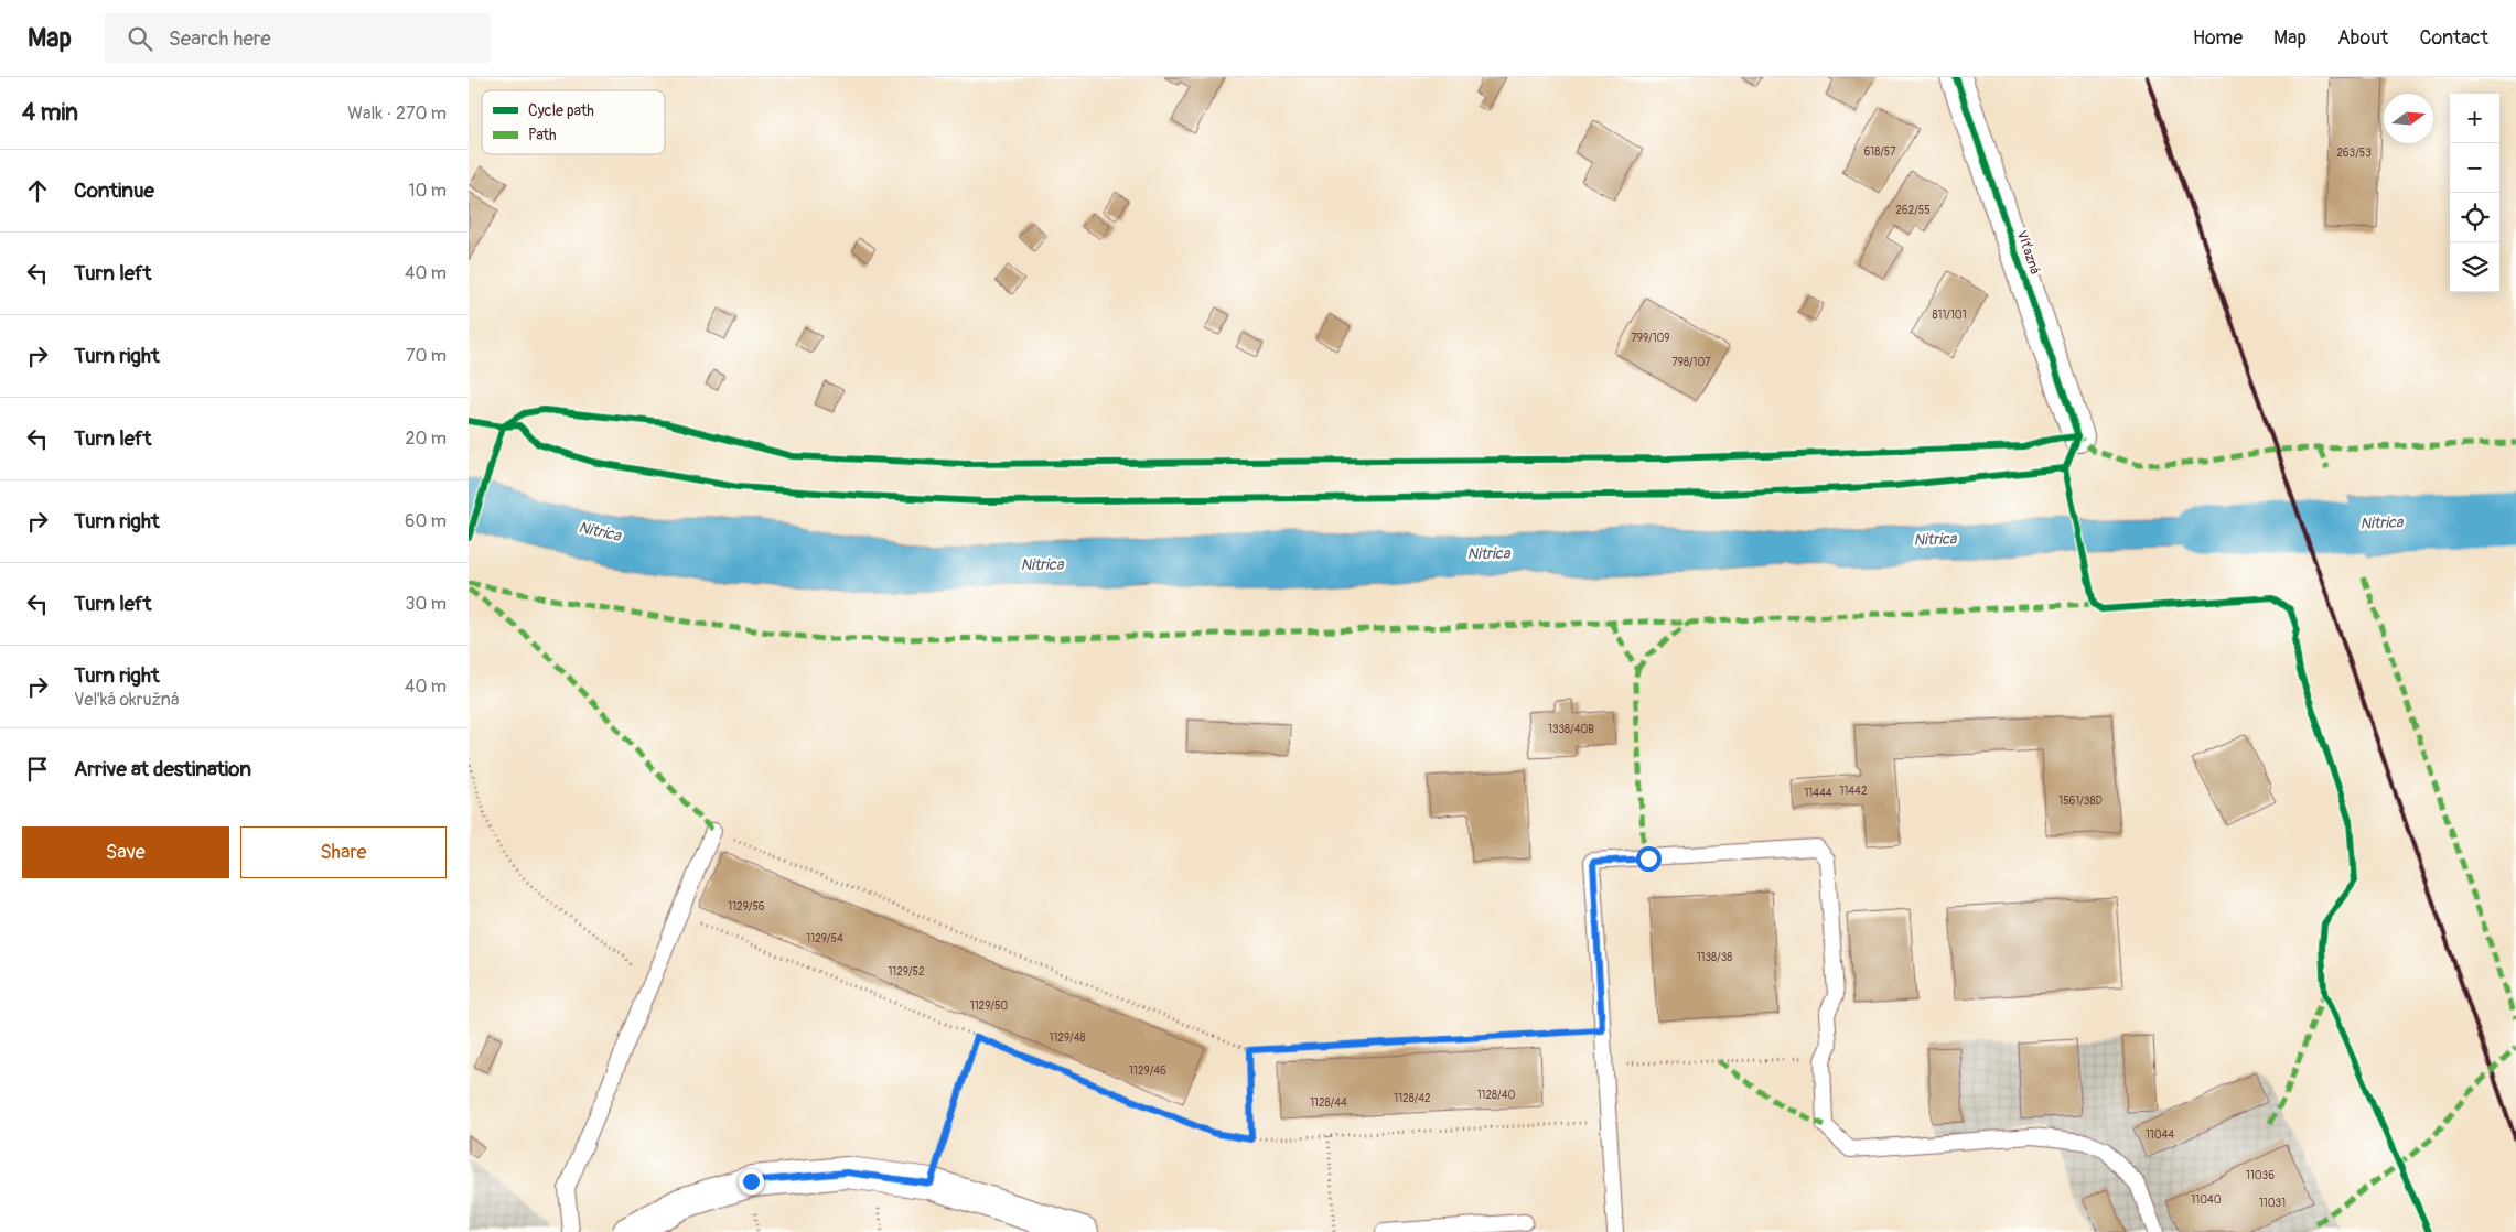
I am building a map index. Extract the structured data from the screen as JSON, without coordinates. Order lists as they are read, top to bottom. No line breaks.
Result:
{"streets":{"street":["Víťazná"]},"water":["Nitrica"],"house_numbers":["618/57","263/53","262/55","811/101","799/109","798/107","1338/40B","11442","11444","1561/38D","1129/56","1129/54","1138/38","1129/52","1129/50","1129/48","1129/46","1128/40","1128/42","1128/44","11044","11036","11040","11031"],"legend":["Cycle path","Path"],"north":"right","page":{"header":"Map","search":"Search here","nav":["Home","Map","About","Contact"],"heading":["4 min","Walk · 270 m"],"map_buttons":["+","−"],"list":[["Continue","10 m"],["Turn left","40 m"],["Turn right","70 m"],["Turn left","20 m"],["Turn right","60 m"],["Turn left","30 m"],["Turn right","Veľká okružná","40 m"],"Arrive at destination"],"buttons":["Save","Share"]}}
